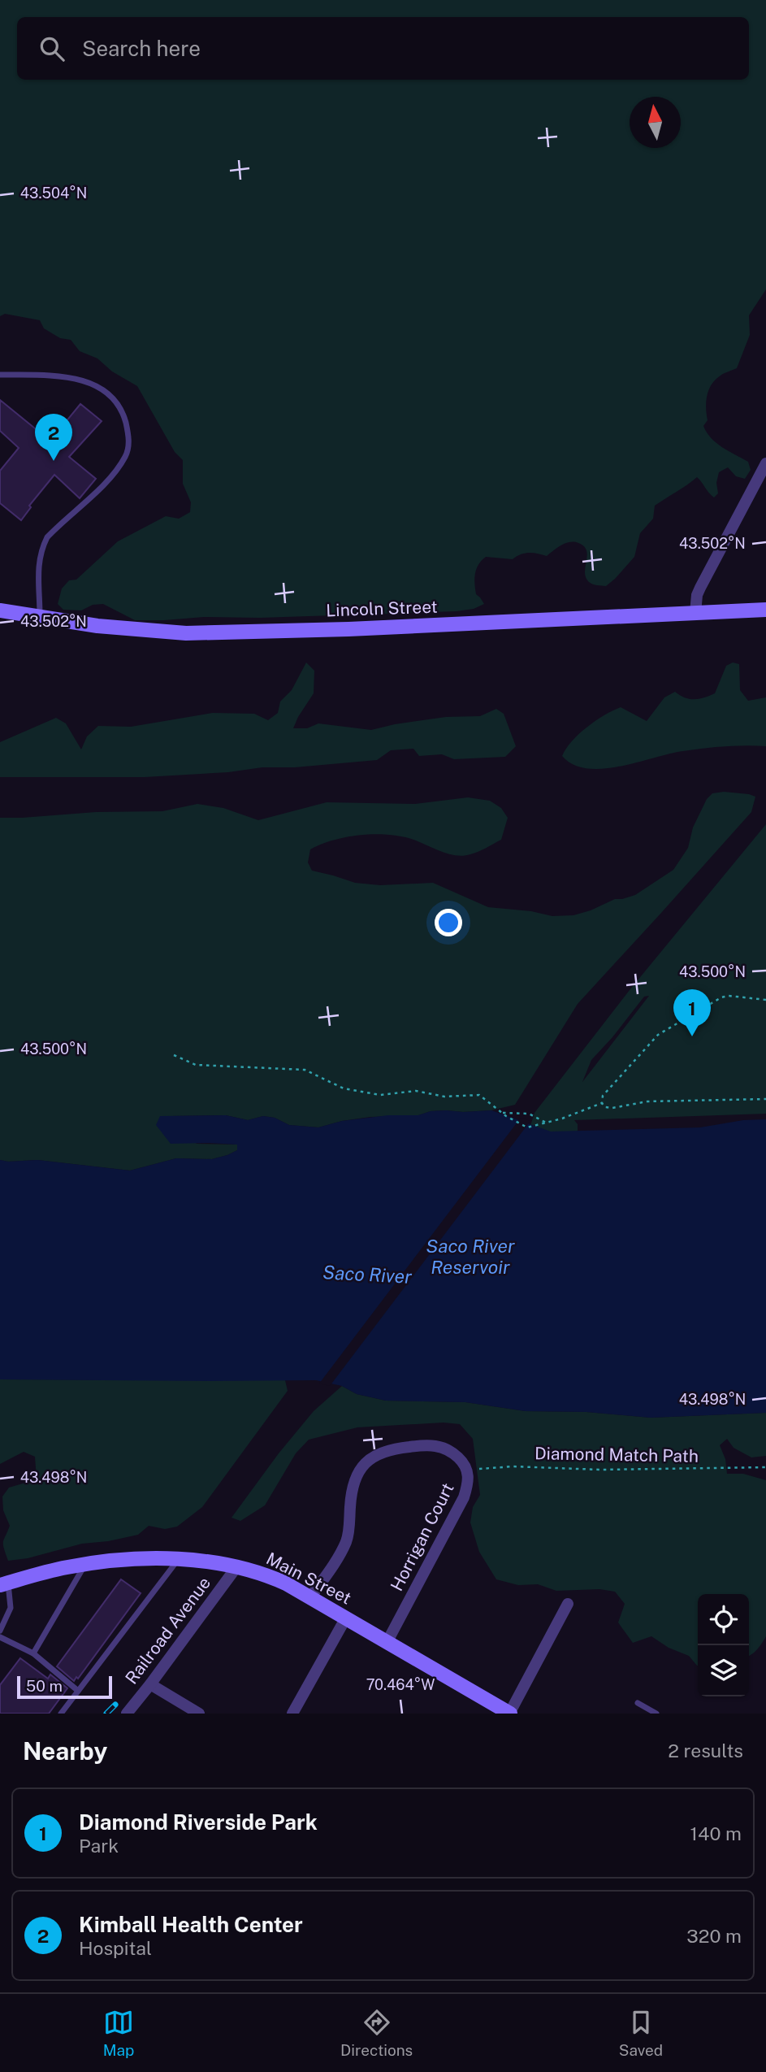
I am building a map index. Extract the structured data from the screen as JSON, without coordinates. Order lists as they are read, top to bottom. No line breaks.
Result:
{"streets":{"street":["Lincoln Street","Horrigan Court","Main Street","Railroad Avenue"],"path":["Diamond Match Path"]},"crossings":[["Diamond Match Path","Horrigan Court"],["Horrigan Court","Main Street"],["Main Street","Railroad Avenue"]],"water":["Saco River Reservoir","Saco River"],"scale_bar":"50 m","north":"top","page":{"search":"Search here","pins":["2","1"],"scale":"50 m","heading":["Nearby","2 results"],"list":[{"mark":"1","name":"Diamond Riverside Park","note":"Park","value":"140 m"},{"mark":"2","name":"Kimball Health Center","note":"Hospital","value":"320 m"}],"nav":["Map","Directions","Saved"]},"coordinates":["43.504°N","43.502°N","43.500°N","43.498°N","70.464°W"]}
